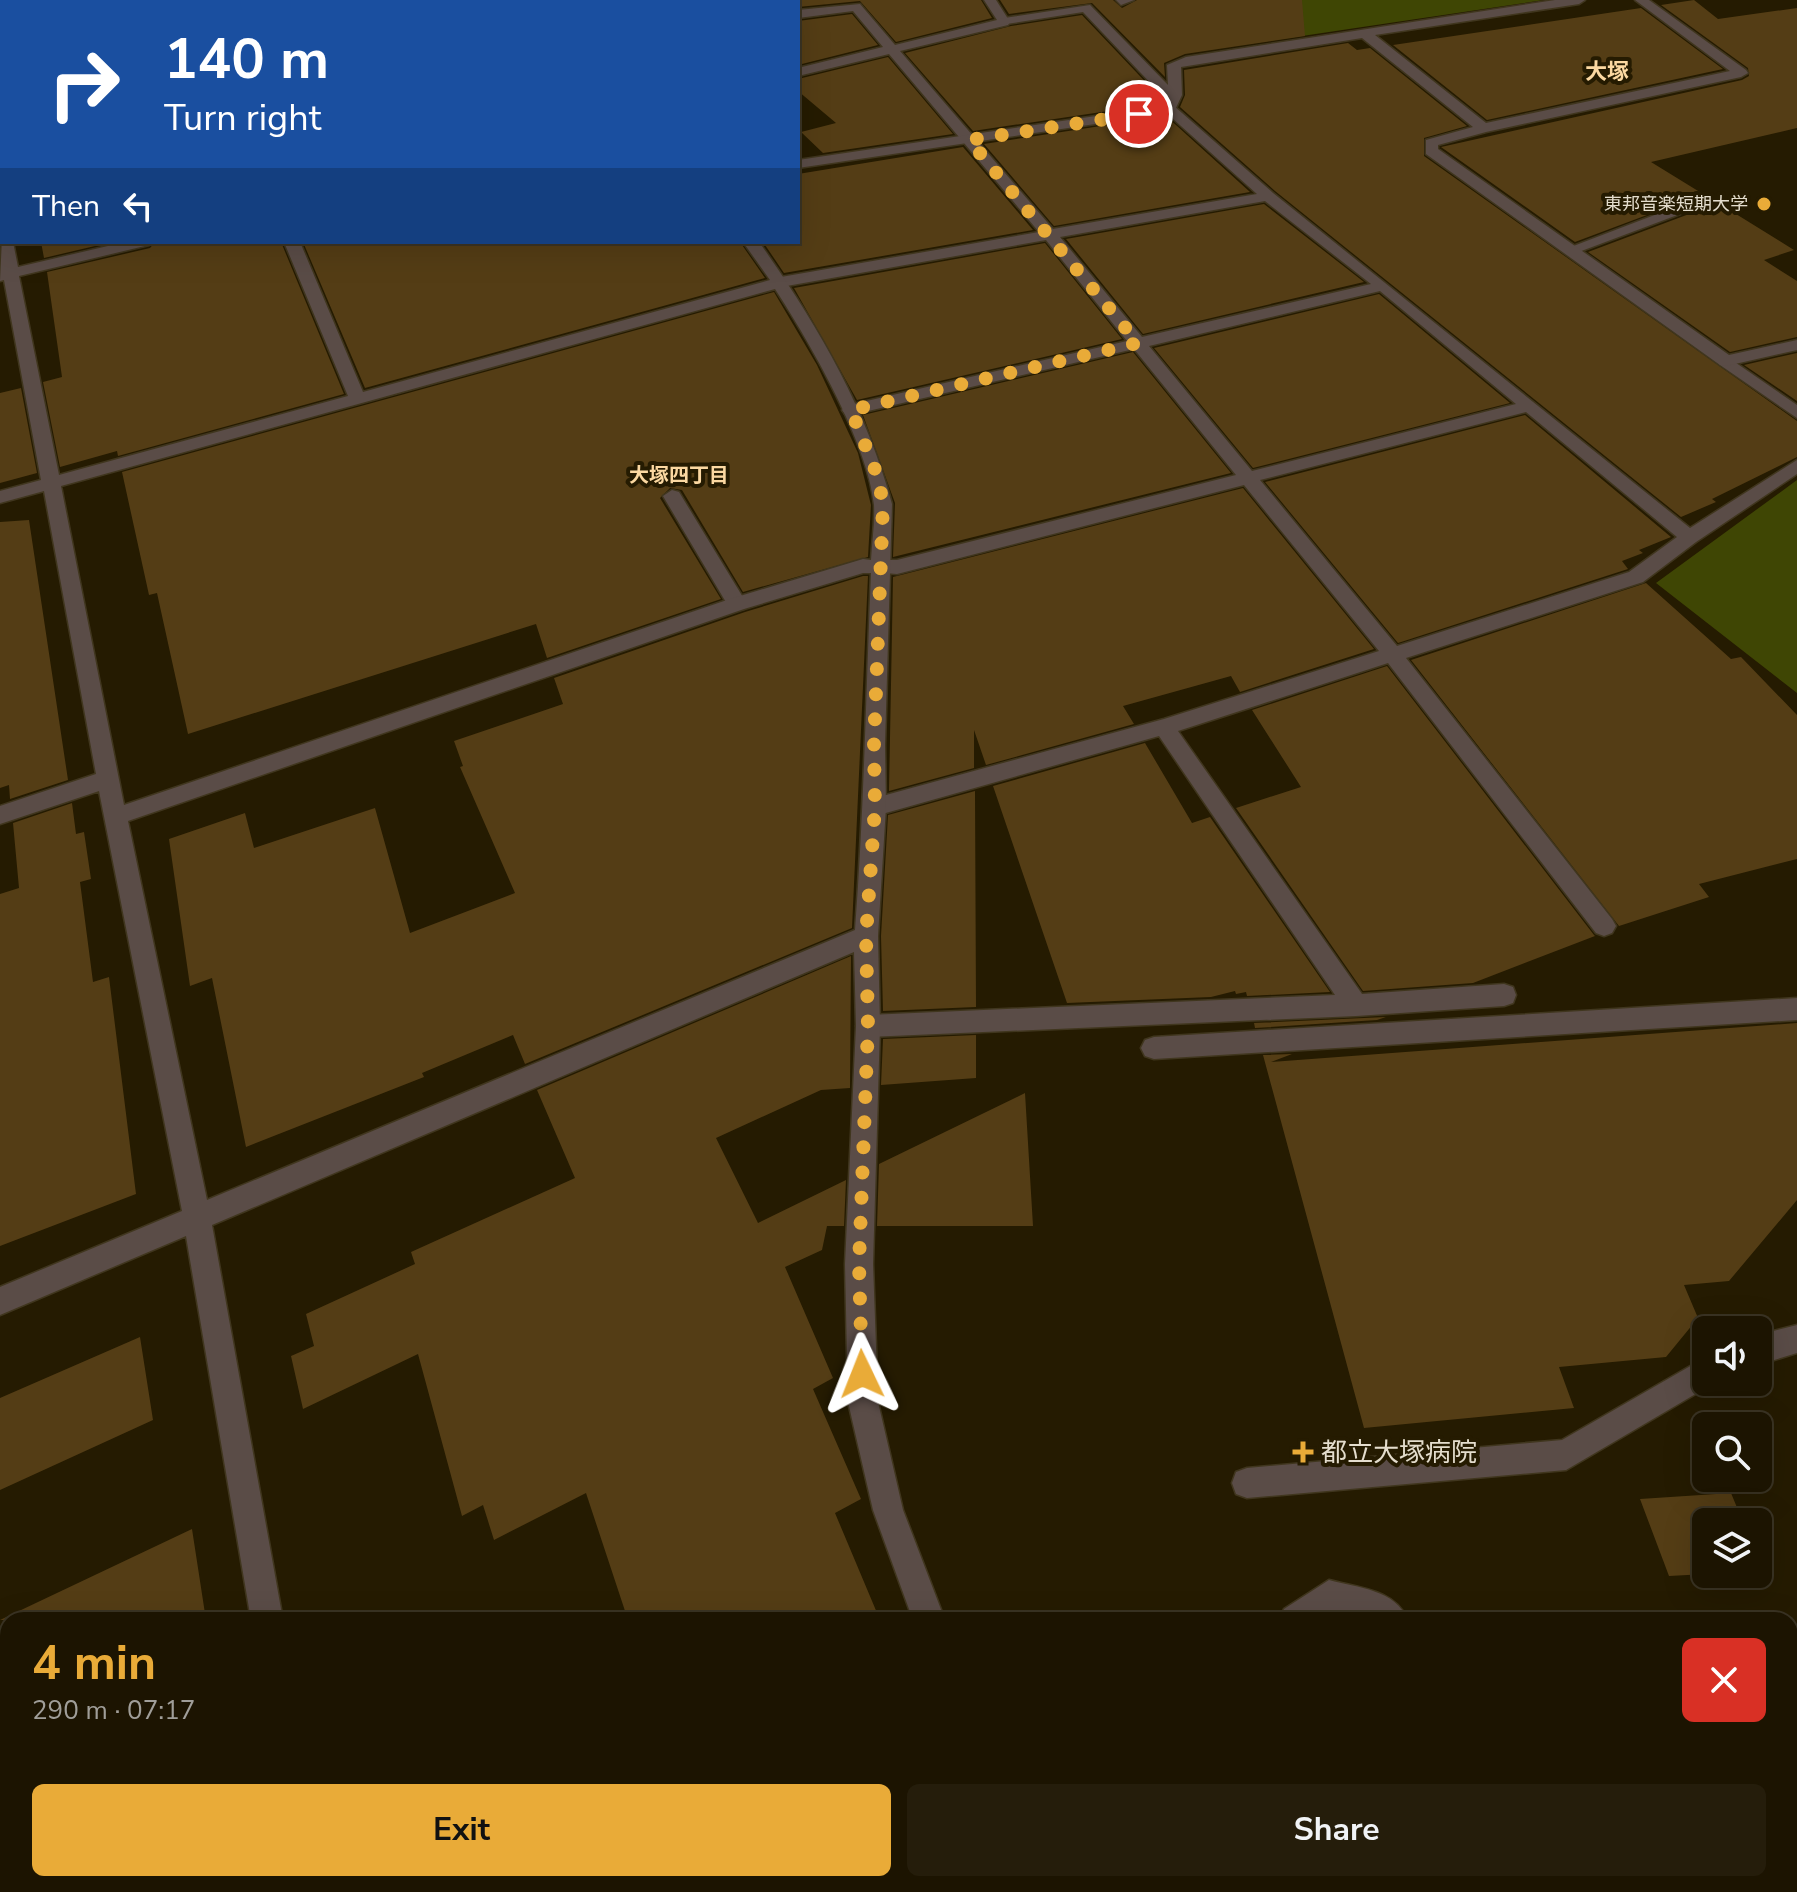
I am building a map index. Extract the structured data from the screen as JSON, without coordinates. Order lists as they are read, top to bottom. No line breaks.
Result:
{"districts":["大塚","大塚四丁目"],"places":{"other":["東邦音楽短期大学"],"health":["都立大塚病院"]},"page":{"turn":["140 m","Turn right"],"then":"Then","heading":["4 min","290 m · 07:17"],"buttons":["Exit","Share"]}}
